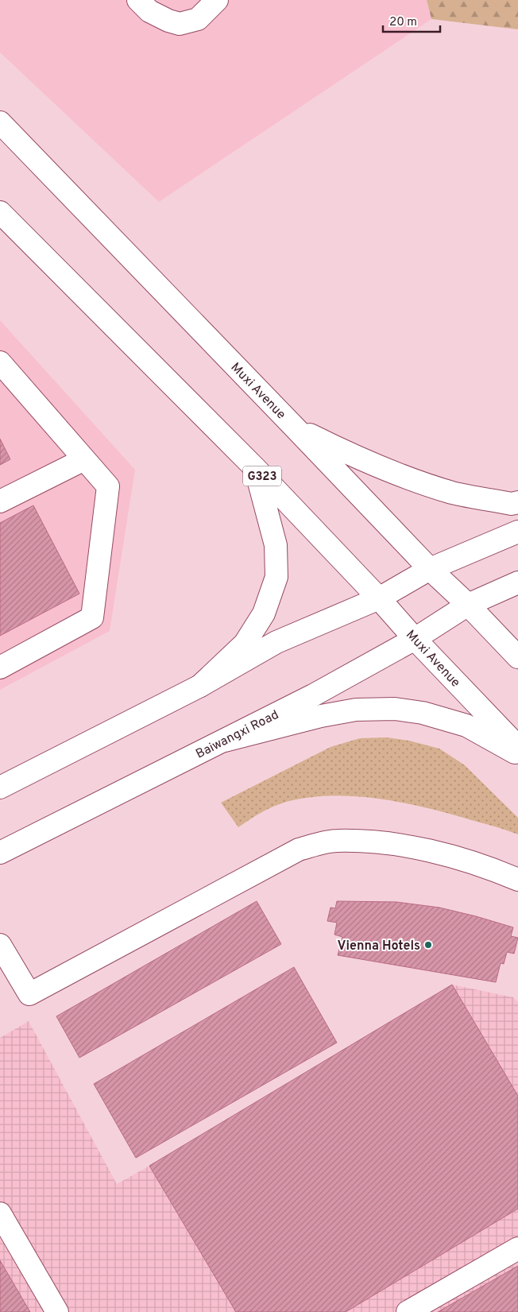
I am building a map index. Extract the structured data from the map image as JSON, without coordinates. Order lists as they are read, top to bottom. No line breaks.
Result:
{"streets":{"main road":["Muxi Avenue","G323","Baiwangxi Road"]},"crossings":[["Muxi Avenue","Baiwangxi Road"]],"places":["Vienna Hotels"],"scale_bar":"20 m"}
